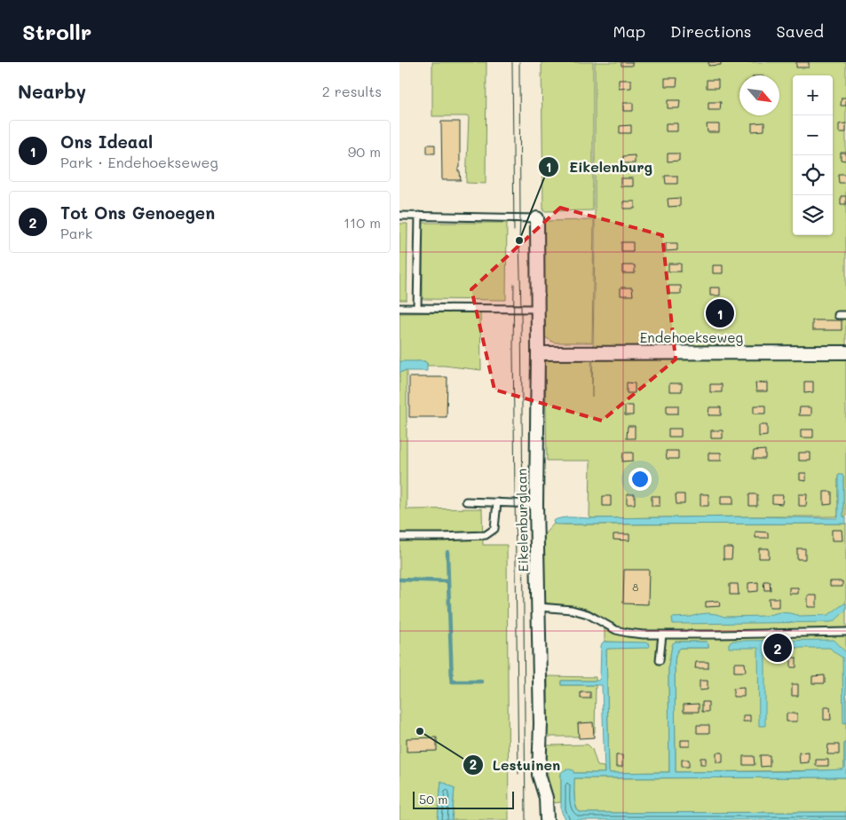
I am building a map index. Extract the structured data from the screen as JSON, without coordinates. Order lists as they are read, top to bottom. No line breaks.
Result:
{"streets":{"street":["Endehoekseweg","Eikelenburglaan"]},"crossings":[["Endehoekseweg","Eikelenburglaan"]],"places":["Eikelenburg","Lestuinen"],"house_numbers":["8"],"scale_bar":"50 m","north":"bottom right","page":{"header":"Strollr","nav":["Map","Directions","Saved"],"heading":["Nearby","2 results"],"map_buttons":["+","−"],"list":[{"mark":"1","name":"Ons Ideaal","note":"Park · Endehoekseweg","value":"90 m"},{"mark":"2","name":"Tot Ons Genoegen","note":"Park","value":"110 m"}],"pins":["1","2"],"scale":"50 m"}}
